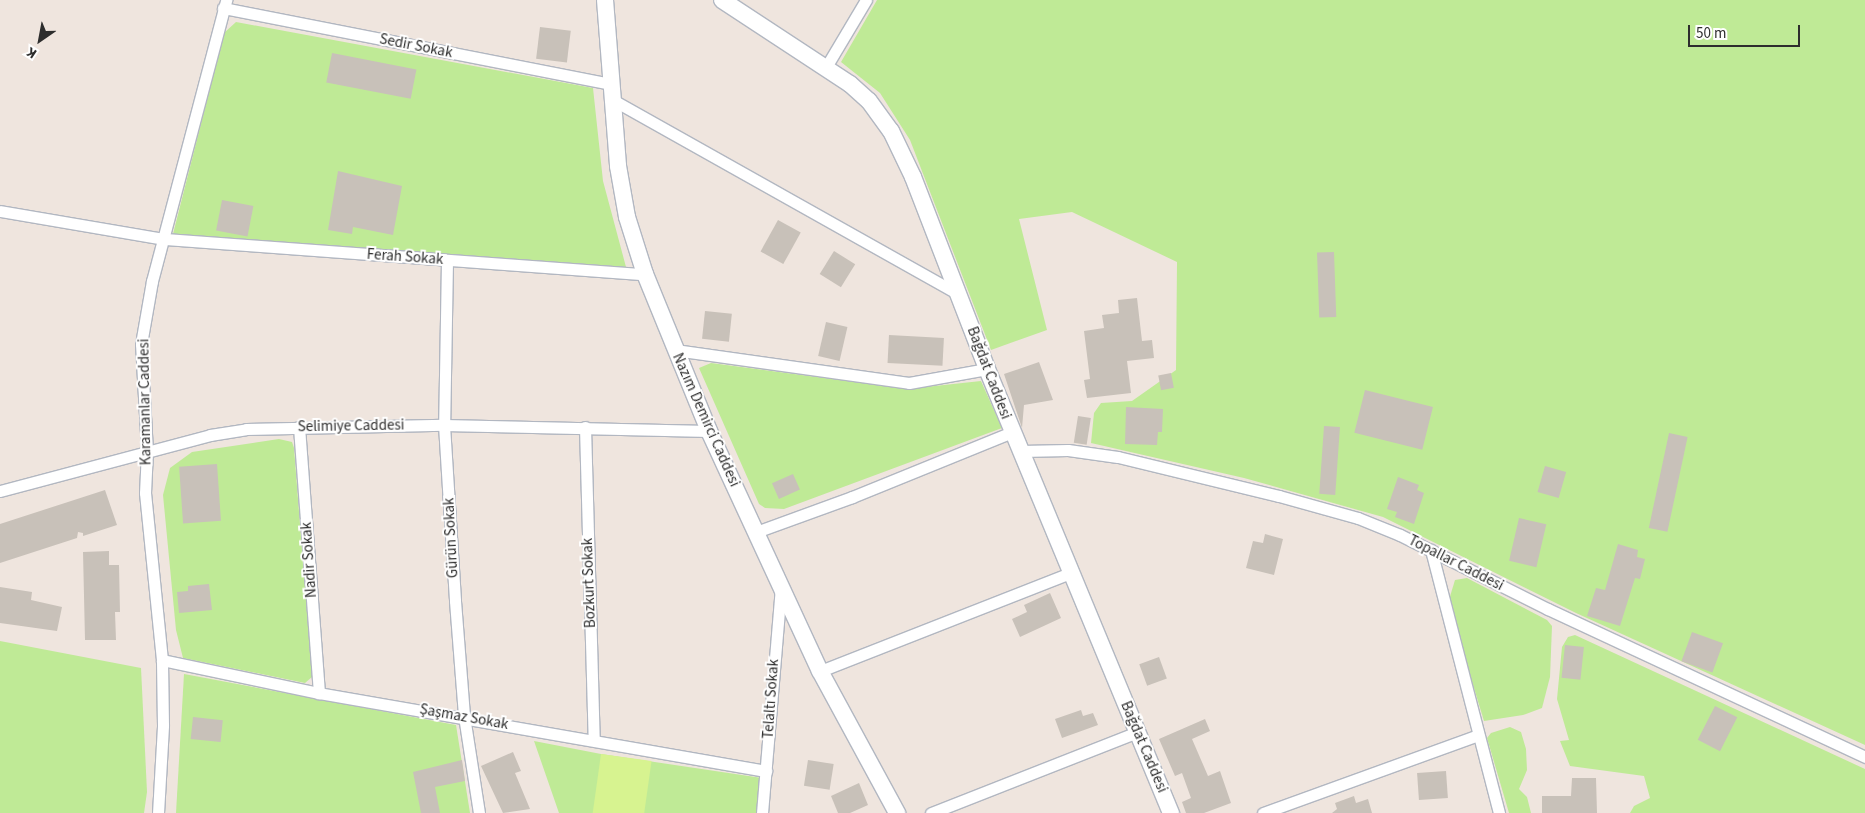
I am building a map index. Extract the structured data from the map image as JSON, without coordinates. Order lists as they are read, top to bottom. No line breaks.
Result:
{"streets":{"main road":["Bağdat Caddesi","Nazım Demirci Caddesi"],"street":["Sedir Sokak","Ferah Sokak","Karamanlar Caddesi","Selimiye Caddesi","Gürün Sokak","Nadir Sokak","Topallar Caddesi","Bozkurt Sokak","Telaltı Sokak","Şaşmaz Sokak"]},"crossings":[["Sedir Sokak","Bağdat Caddesi"],["Sedir Sokak","Karamanlar Caddesi"],["Sedir Sokak","Nazım Demirci Caddesi"],["Ferah Sokak","Karamanlar Caddesi"],["Ferah Sokak","Nazım Demirci Caddesi"],["Ferah Sokak","Gürün Sokak"],["Bağdat Caddesi","Topallar Caddesi"],["Karamanlar Caddesi","Selimiye Caddesi"],["Karamanlar Caddesi","Şaşmaz Sokak"],["Nazım Demirci Caddesi","Selimiye Caddesi"],["Nazım Demirci Caddesi","Telaltı Sokak"],["Selimiye Caddesi","Gürün Sokak"],["Selimiye Caddesi","Nadir Sokak"],["Selimiye Caddesi","Bozkurt Sokak"],["Gürün Sokak","Şaşmaz Sokak"],["Nadir Sokak","Şaşmaz Sokak"],["Bozkurt Sokak","Şaşmaz Sokak"],["Telaltı Sokak","Şaşmaz Sokak"]],"scale_bar":"50 m","north":"bottom left"}
